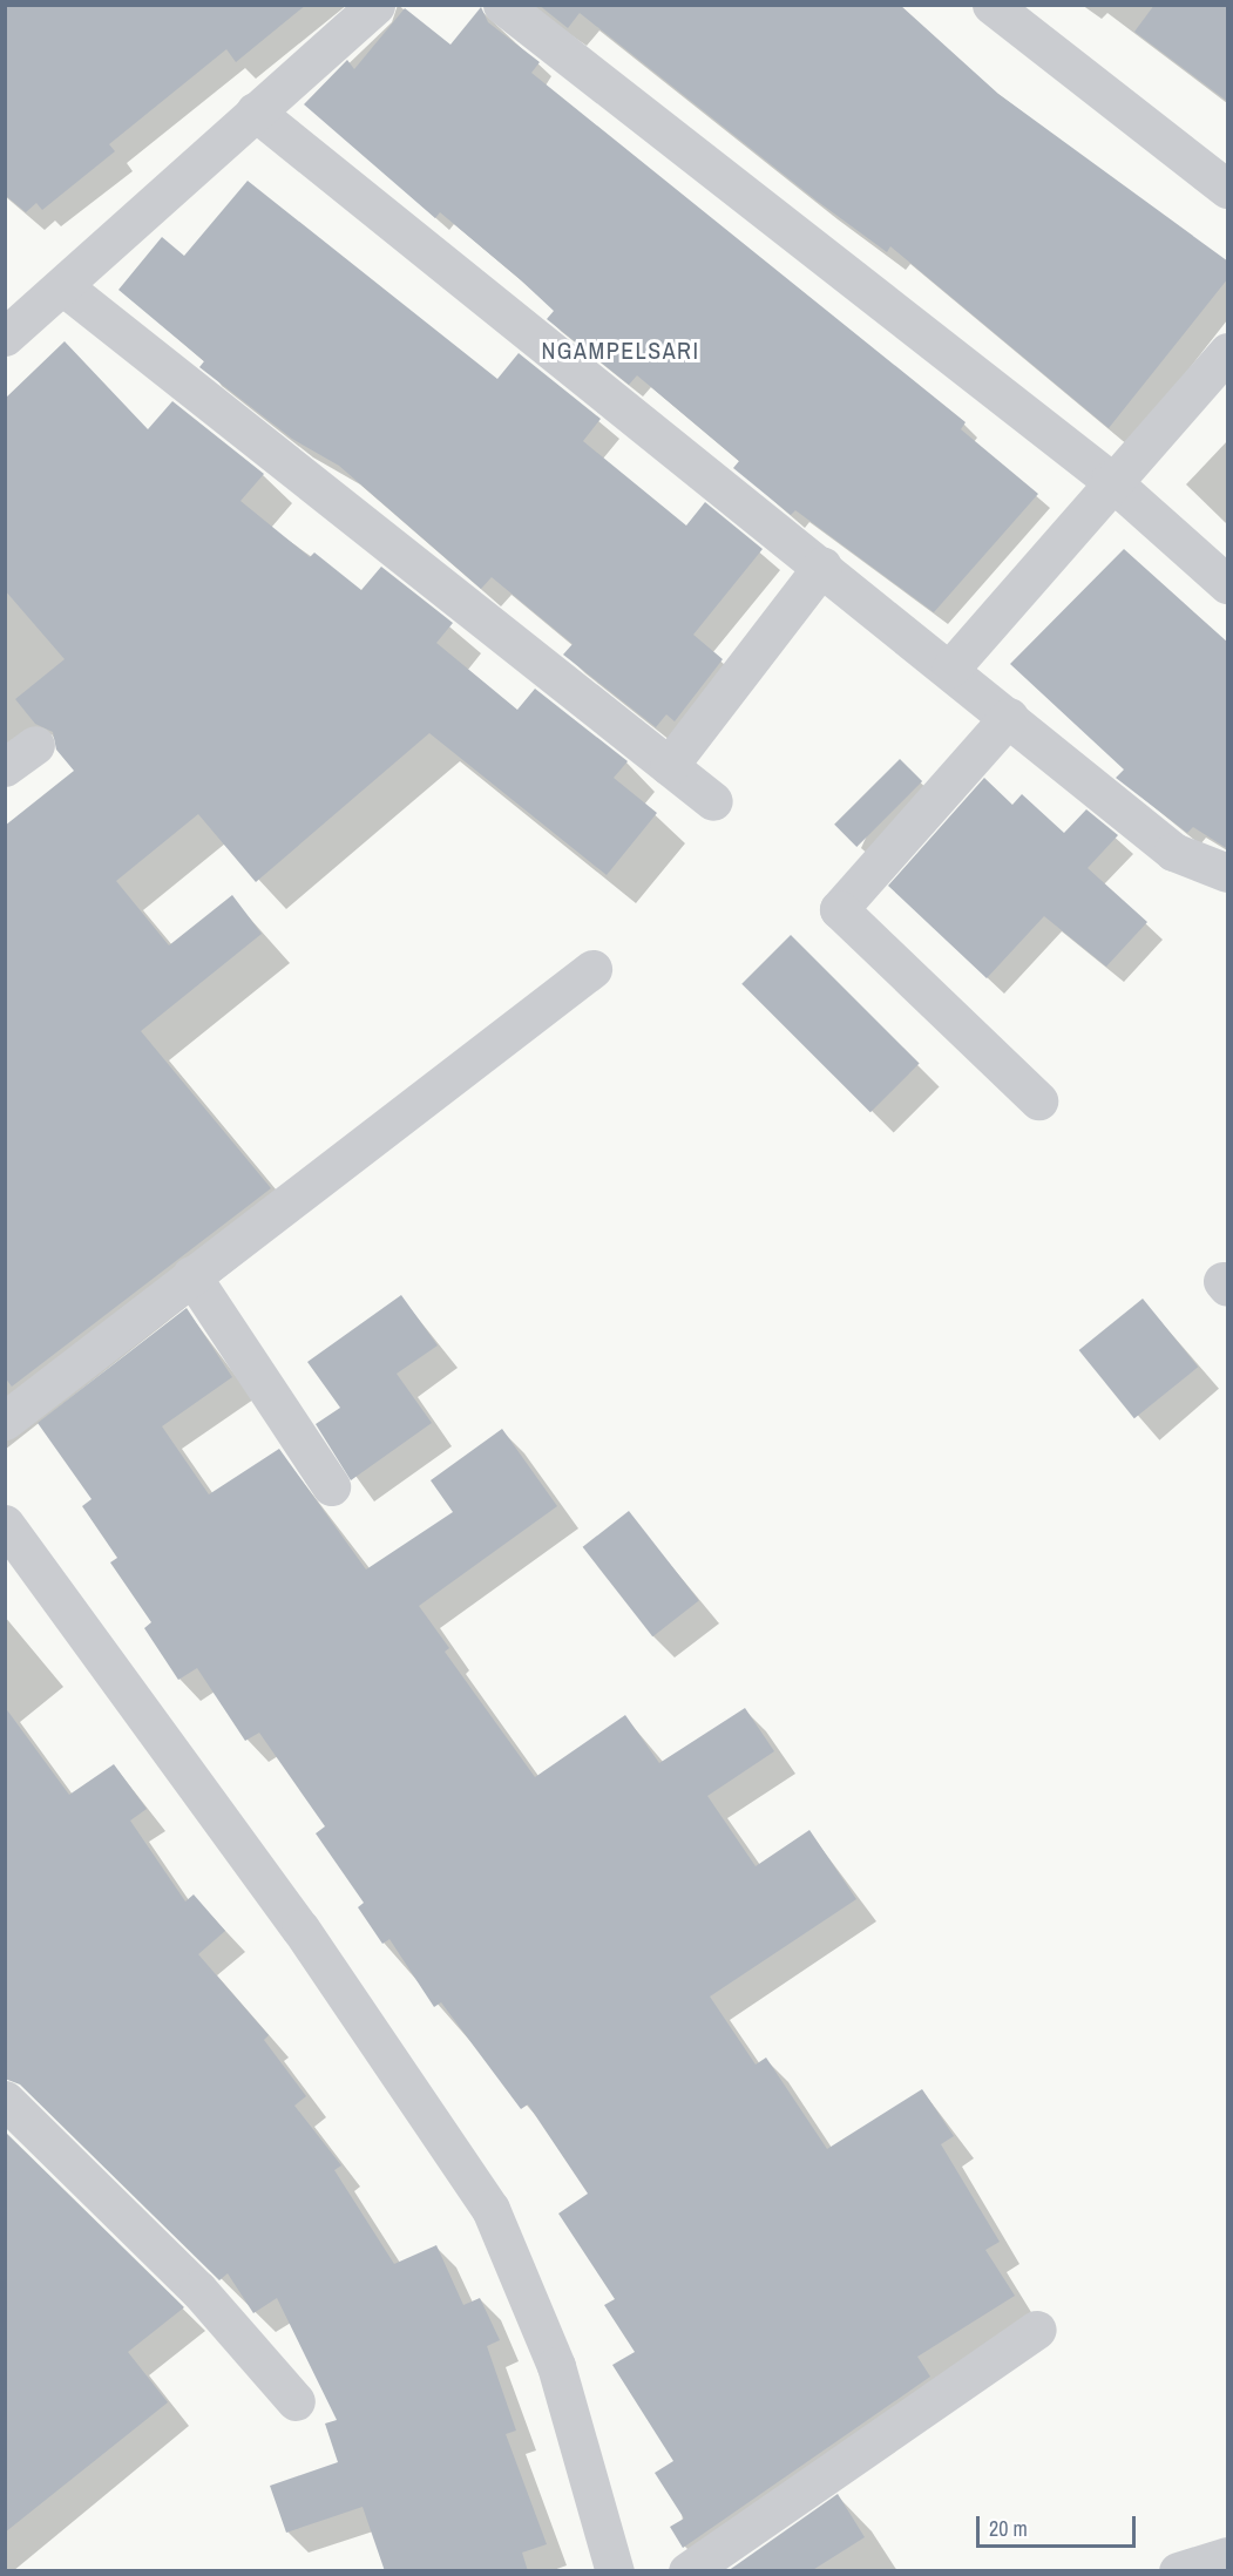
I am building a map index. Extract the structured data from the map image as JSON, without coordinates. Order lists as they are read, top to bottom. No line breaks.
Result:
{"districts":["NGAMPELSARI"],"scale_bar":"20 m"}
